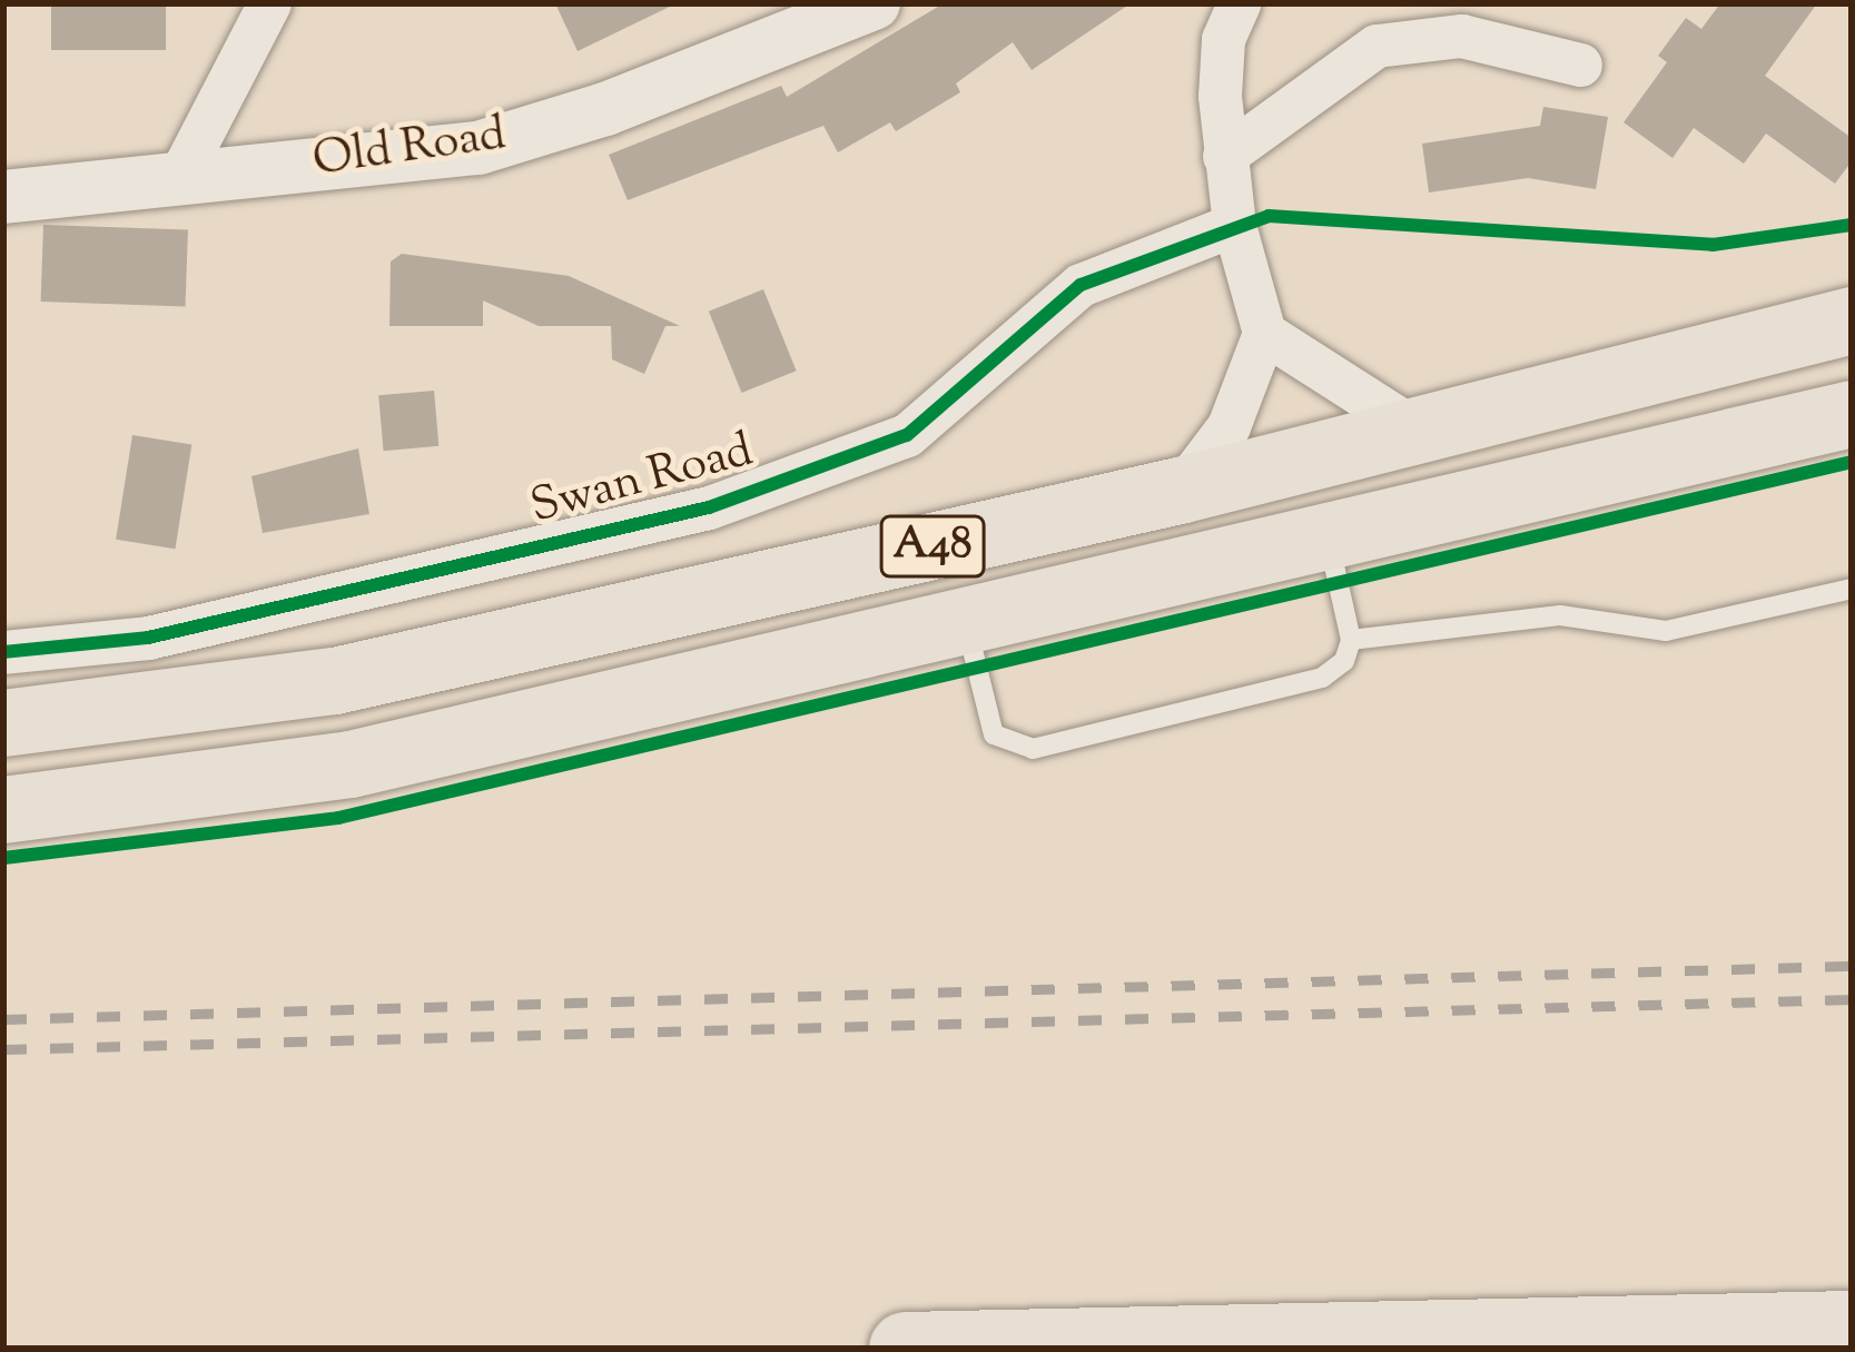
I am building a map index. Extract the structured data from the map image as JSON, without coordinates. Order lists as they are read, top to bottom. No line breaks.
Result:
{"streets":{"main road":["A48"],"street":["Old Road","Swan Road"]}}
